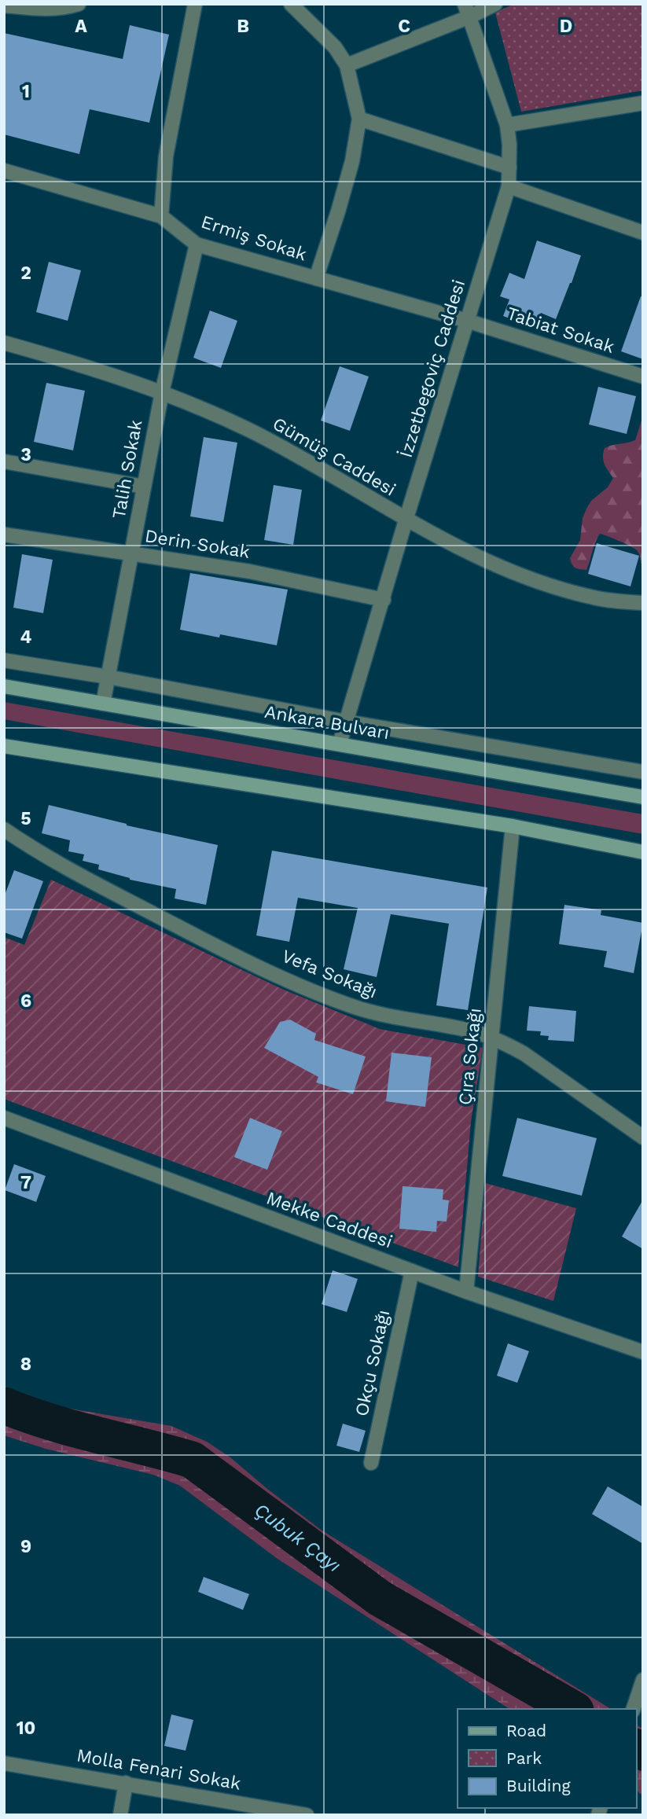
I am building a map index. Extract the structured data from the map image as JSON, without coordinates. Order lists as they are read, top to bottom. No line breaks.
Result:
{"streets":{"main road":["Ankara Bulvarı"],"street":["Ermiş Sokak","Tabiat Sokak","İzzetbegoviç Caddesi","Gümüş Caddesi","Talih Sokak","Derin Sokak","Vefa Sokağı","Çıra Sokağı","Mekke Caddesi","Okçu Sokağı","Molla Fenari Sokak"]},"crossings":[["Ermiş Sokak","Tabiat Sokak"],["Ermiş Sokak","İzzetbegoviç Caddesi"],["Ermiş Sokak","Talih Sokak"],["Tabiat Sokak","İzzetbegoviç Caddesi"],["İzzetbegoviç Caddesi","Gümüş Caddesi"],["İzzetbegoviç Caddesi","Derin Sokak"],["İzzetbegoviç Caddesi","Ankara Bulvarı"],["Gümüş Caddesi","Talih Sokak"],["Talih Sokak","Derin Sokak"],["Talih Sokak","Ankara Bulvarı"],["Vefa Sokağı","Çıra Sokağı"],["Çıra Sokağı","Mekke Caddesi"],["Mekke Caddesi","Okçu Sokağı"]],"water":["Çubuk Çayı"],"legend":["Road","Park","Building"],"grid":{"columns":["A","B","C","D"],"rows":["1","2","3","4","5","6","7","8","9","10"]}}
